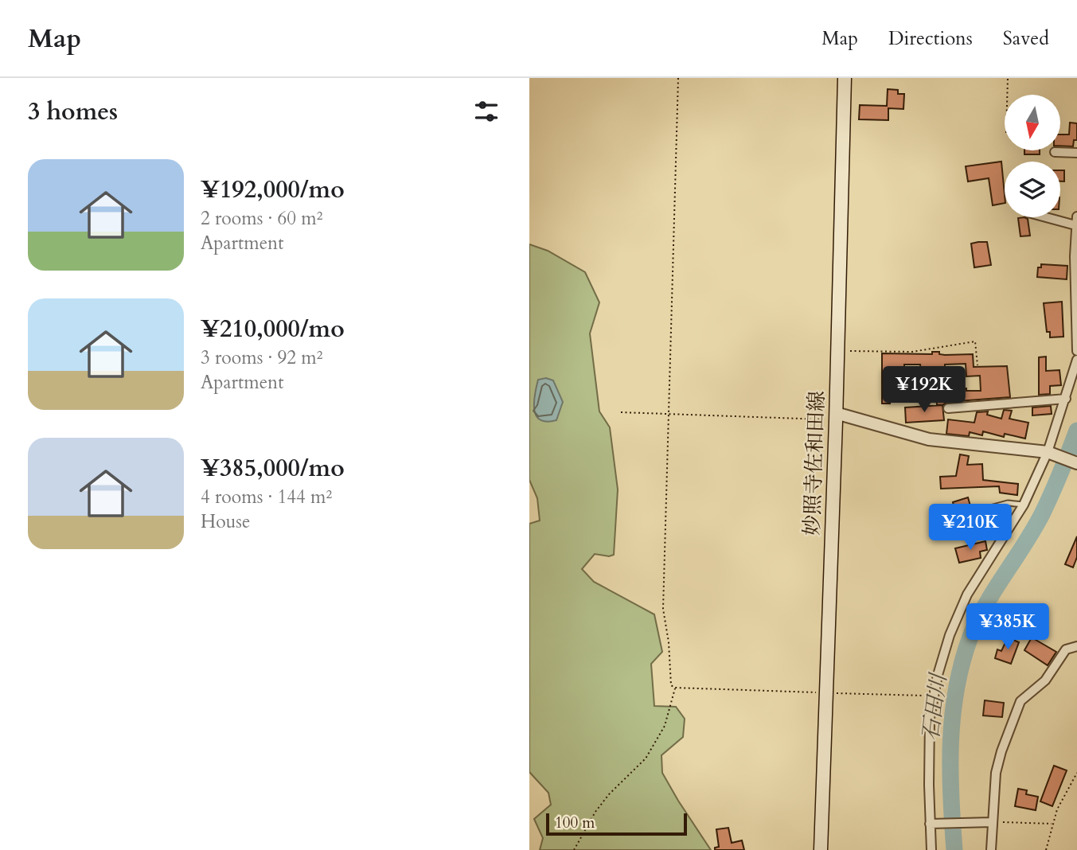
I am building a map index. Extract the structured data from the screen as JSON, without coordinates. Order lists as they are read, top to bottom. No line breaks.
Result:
{"streets":{"main road":["妙照寺佐和田線"]},"water":["石田川"],"scale_bar":"100 m","north":"bottom","page":{"header":"Map","nav":["Map","Directions","Saved"],"heading":"3 homes","list":[{"name":"¥192,000/mo","note":"2 rooms · 60 m² · Apartment"},{"name":"¥210,000/mo","note":"3 rooms · 92 m² · Apartment"},{"name":"¥385,000/mo","note":"4 rooms · 144 m² · House"}],"price":["¥192K","¥210K","¥385K"],"scale":"100 m"}}
